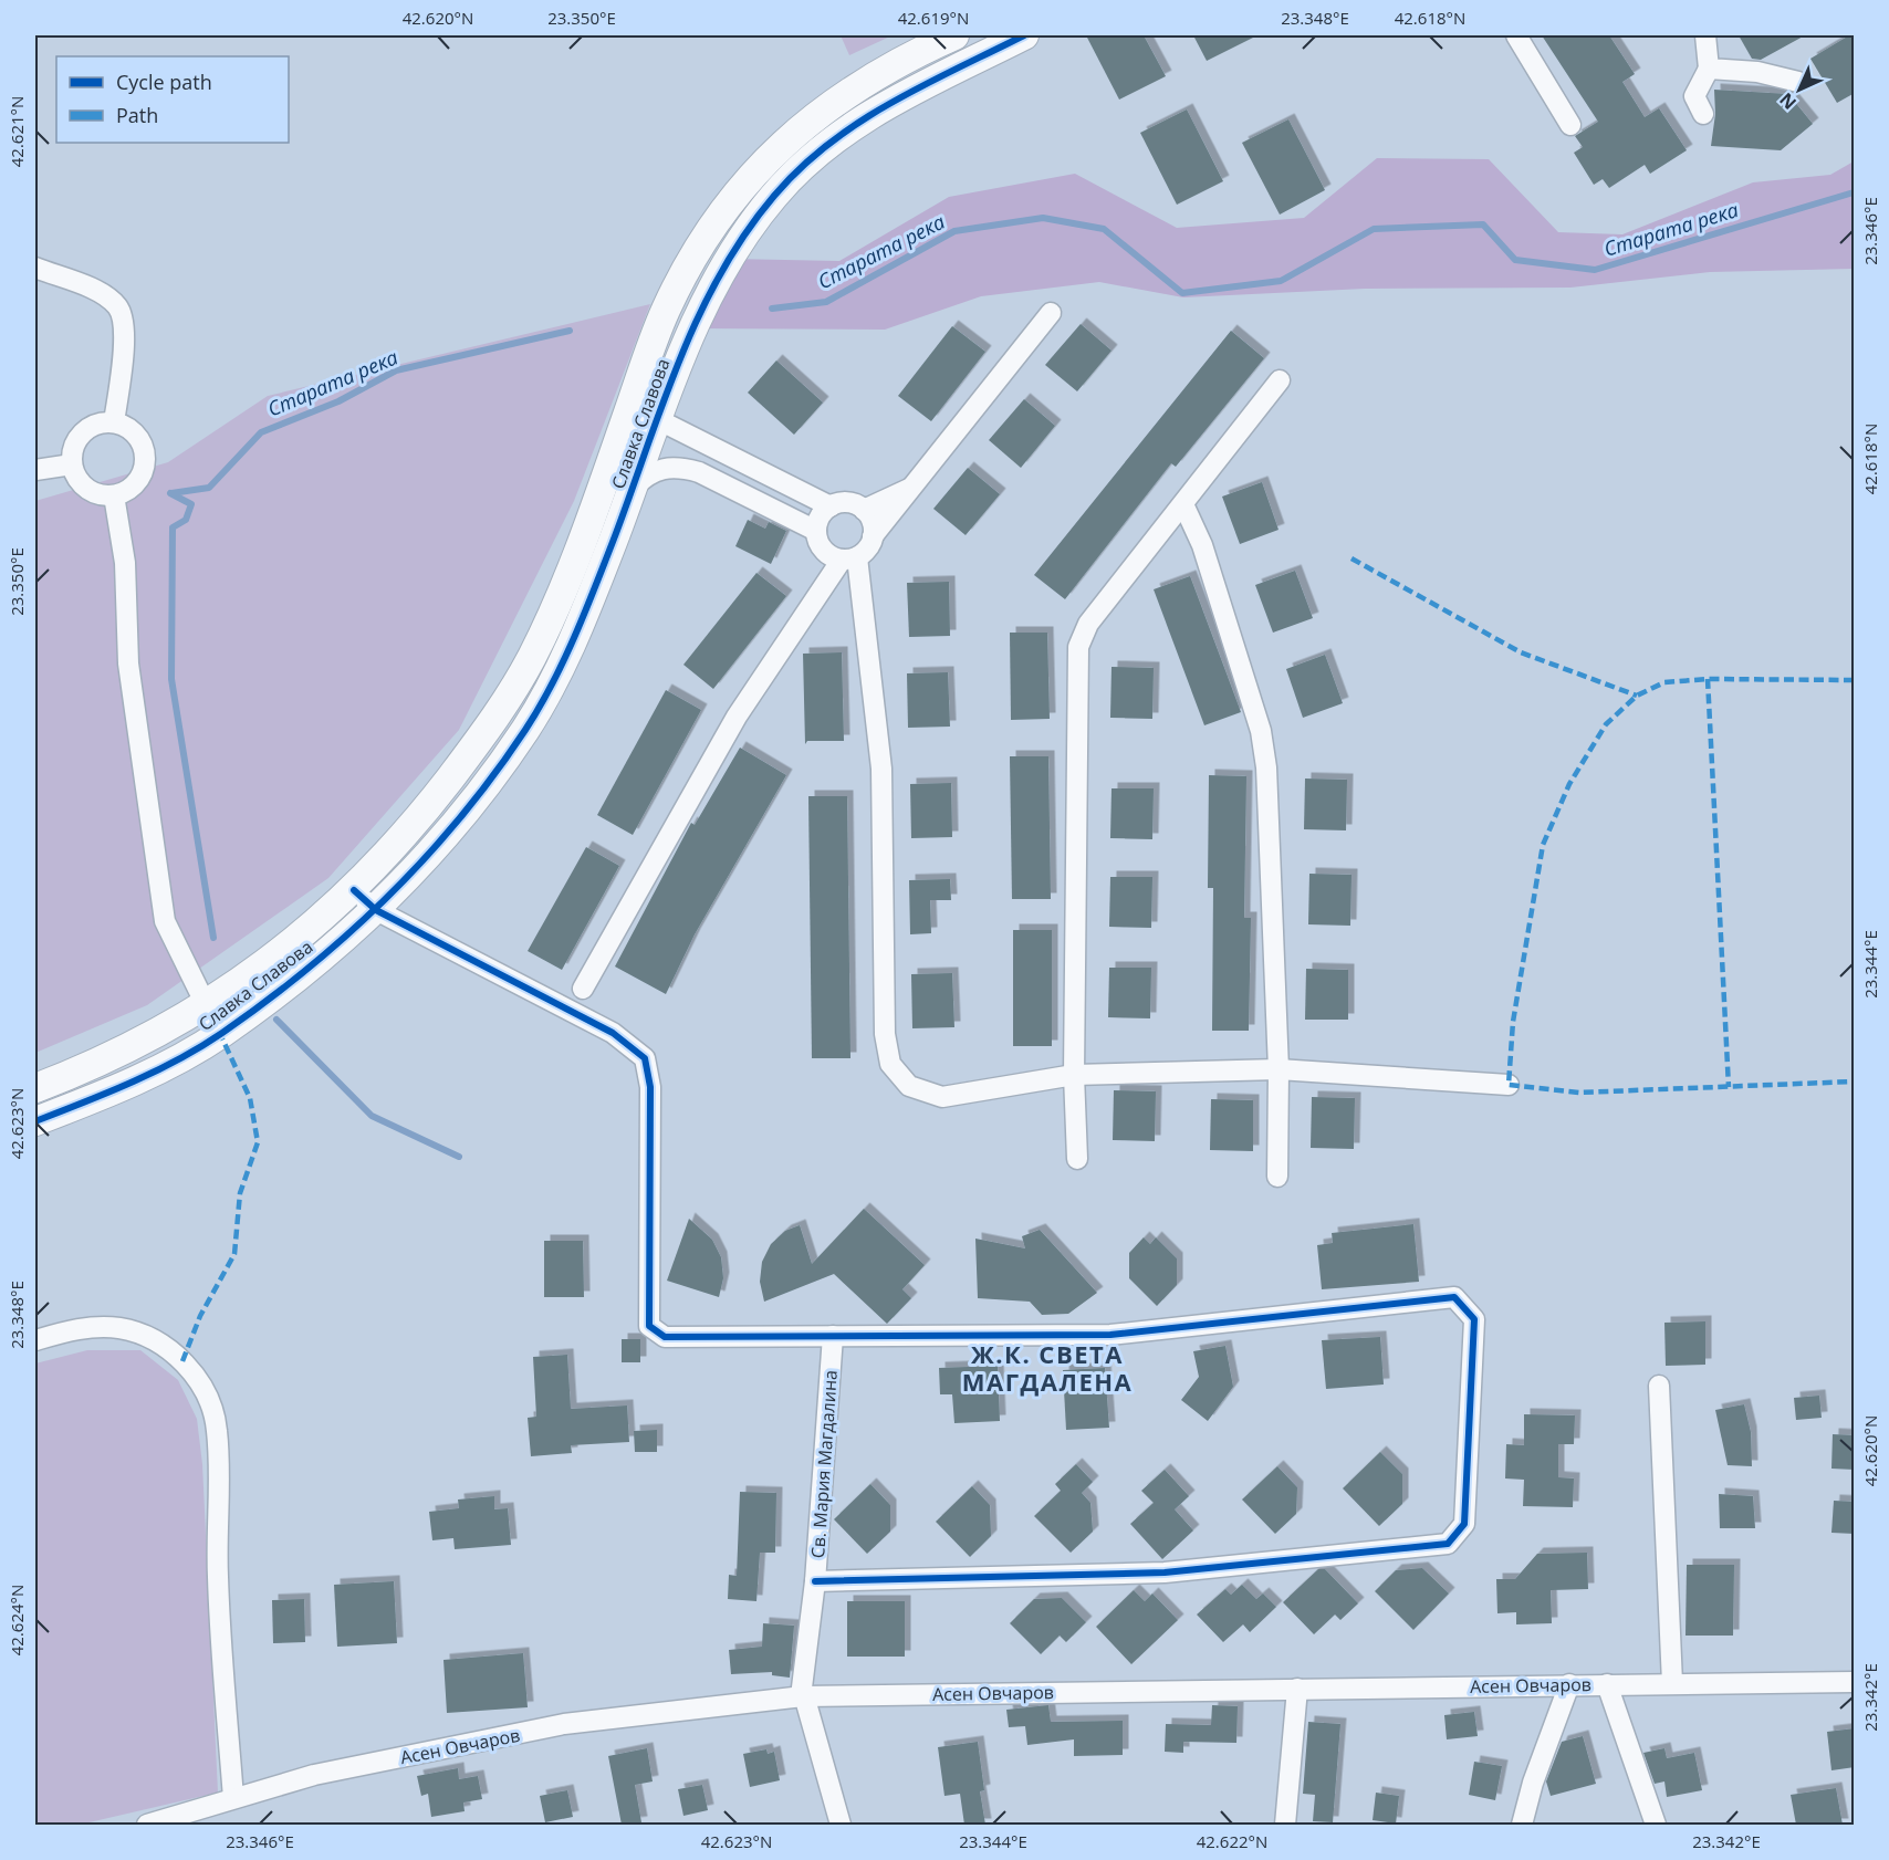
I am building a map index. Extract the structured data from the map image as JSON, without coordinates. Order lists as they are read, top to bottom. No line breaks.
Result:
{"streets":{"street":["Славка Славова","Св. Мария Магдалина","Асен Овчаров"]},"crossings":[["Св. Мария Магдалина","Асен Овчаров"]],"districts":["Ж.К. СВЕТА МАГДАЛЕНА"],"water":["Старата река"],"legend":["Cycle path","Path"],"north":"bottom left","coordinates":["42.620°N","23.350°E","42.619°N","23.348°E","42.618°N","42.621°N","23.346°E","23.344°E","42.623°N","42.624°N","23.342°E","42.622°N"]}
